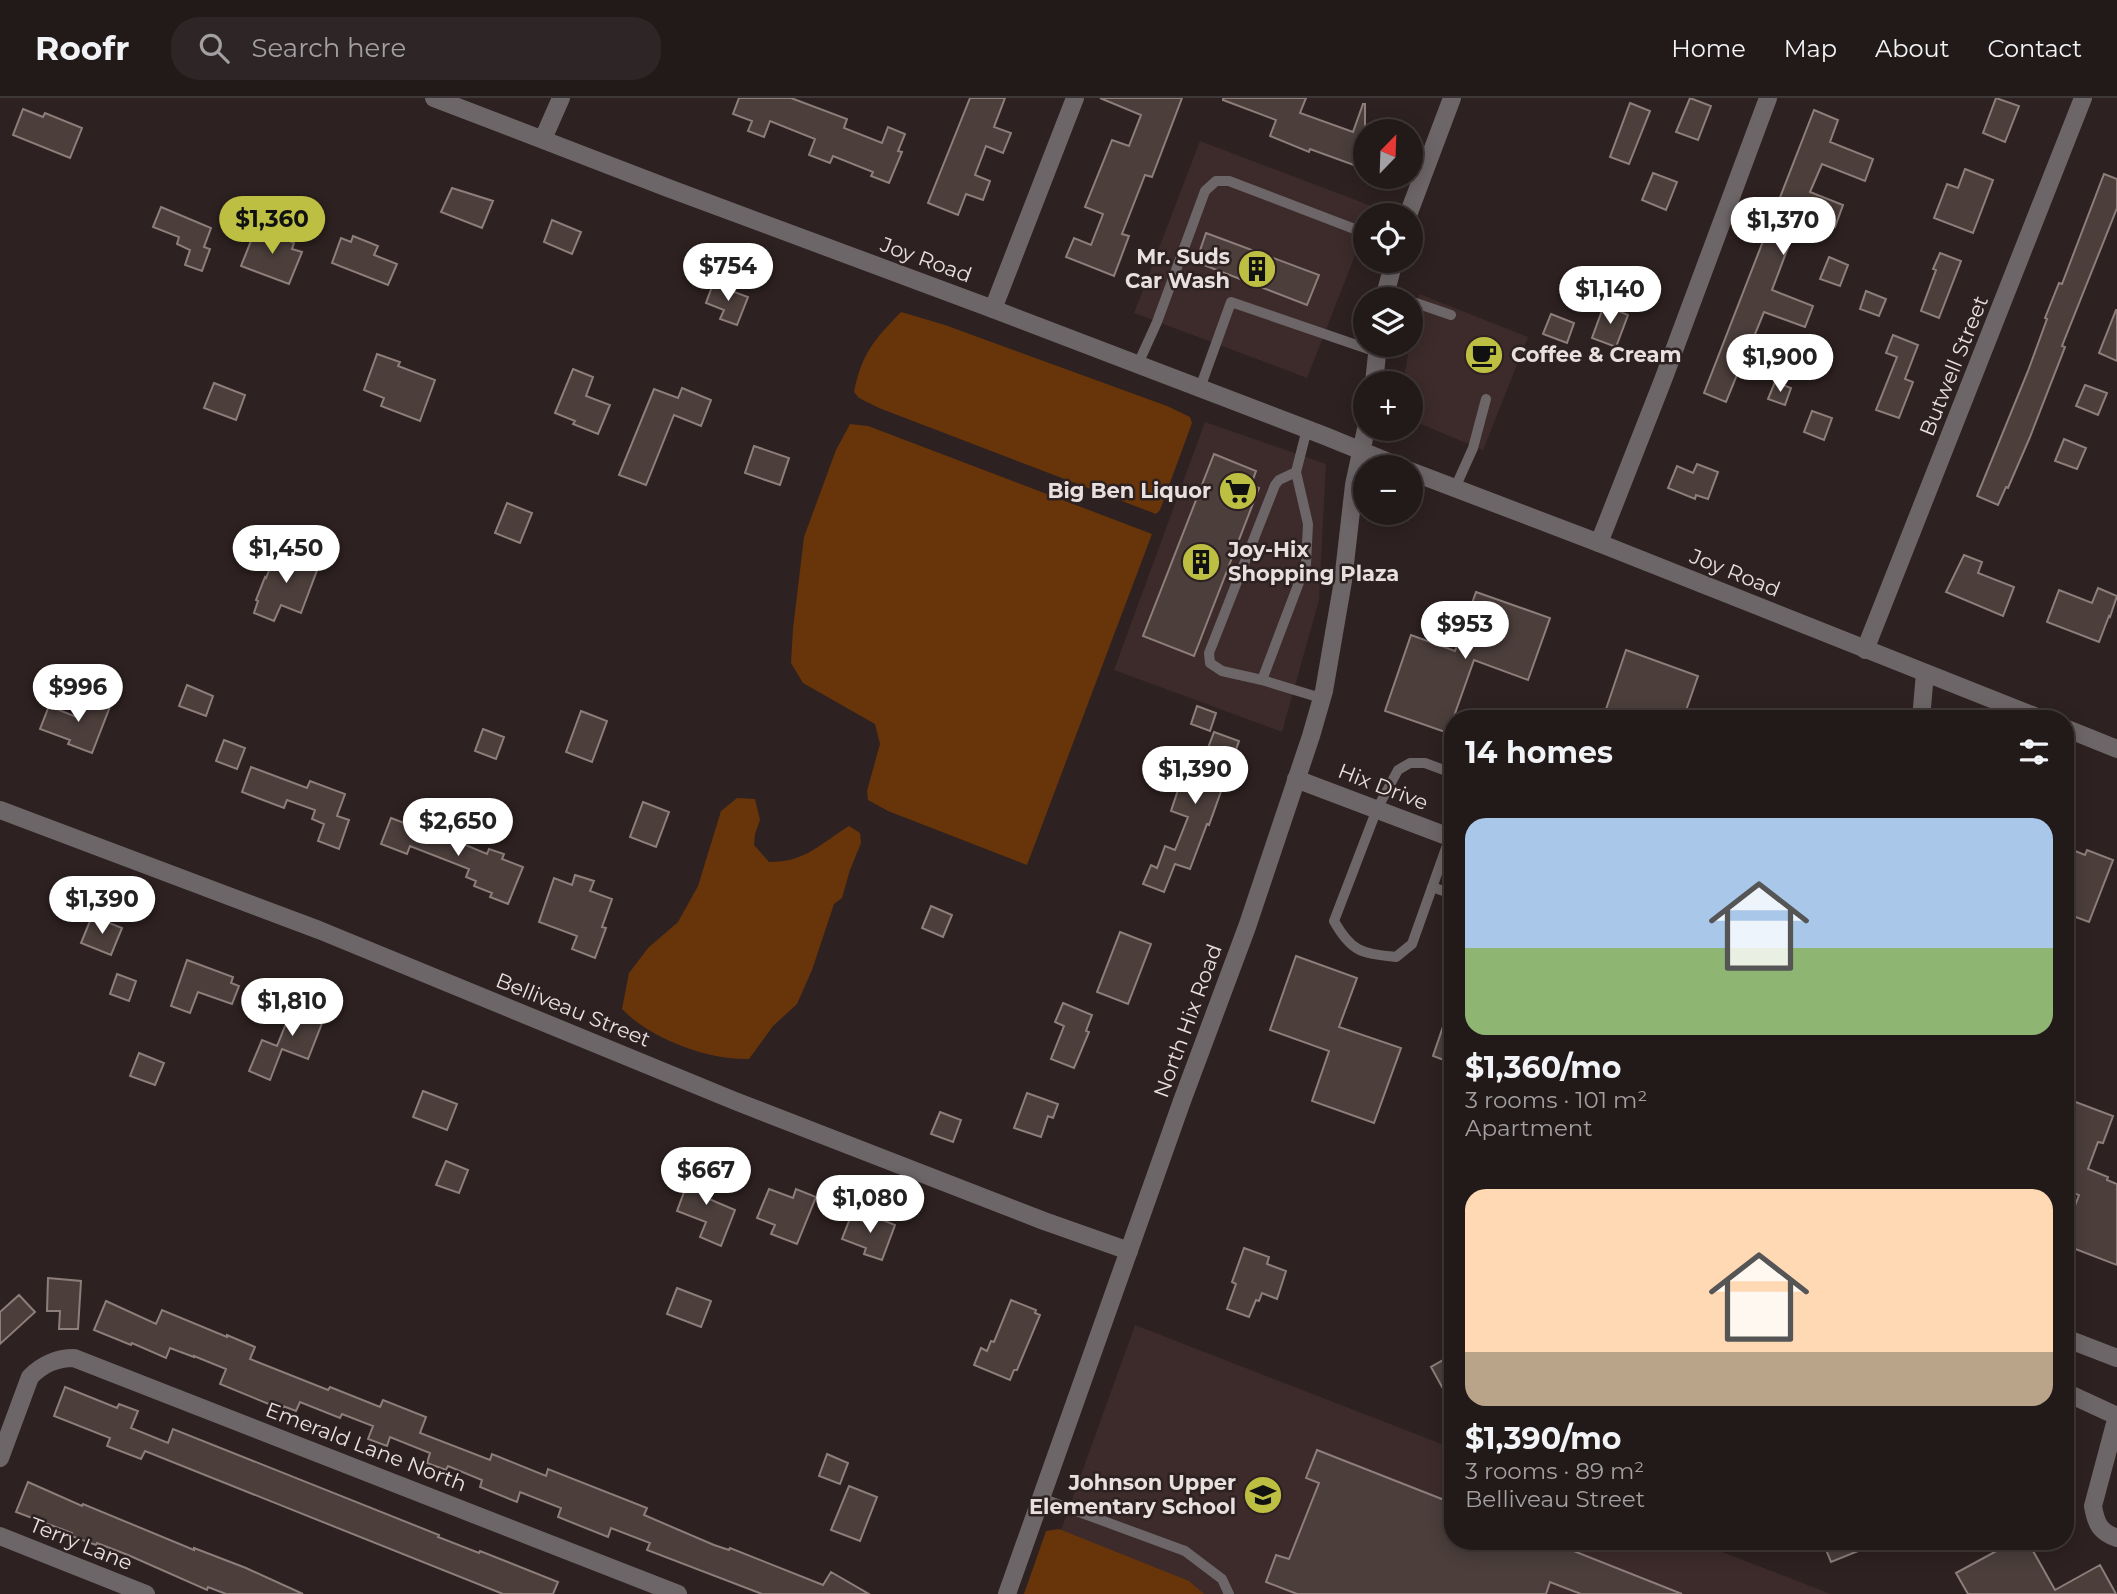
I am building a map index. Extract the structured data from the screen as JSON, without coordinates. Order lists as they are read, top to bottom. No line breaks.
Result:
{"streets":{"street":["Joy Road","Butwell Street","Hix Drive","Belliveau Street","North Hix Road","Emerald Lane North","Terry Lane"]},"crossings":[["Joy Road","Butwell Street"],["Joy Road","North Hix Road"],["Hix Drive","North Hix Road"],["Belliveau Street","North Hix Road"]],"places":{"building":["Mr. Suds Car Wash","Joy-Hix Shopping Plaza"],"cafe":["Coffee & Cream"],"supermarket":["Big Ben Liquor"],"school or university":["Johnson Upper Elementary School"]},"north":"top right","page":{"header":"Roofr","search":"Search here","nav":["Home","Map","About","Contact"],"map_buttons":["+","−"],"price":["$1,360","$1,370","$754","$1,140","$1,900","$1,450","$953","$996","$1,390","$2,650","$1,390","$1,810","$667","$1,080"],"heading":"14 homes","list":[{"name":"$1,360/mo","note":"3 rooms · 101 m² · Apartment"},{"name":"$1,390/mo","note":"3 rooms · 89 m² · Belliveau Street"}]}}
